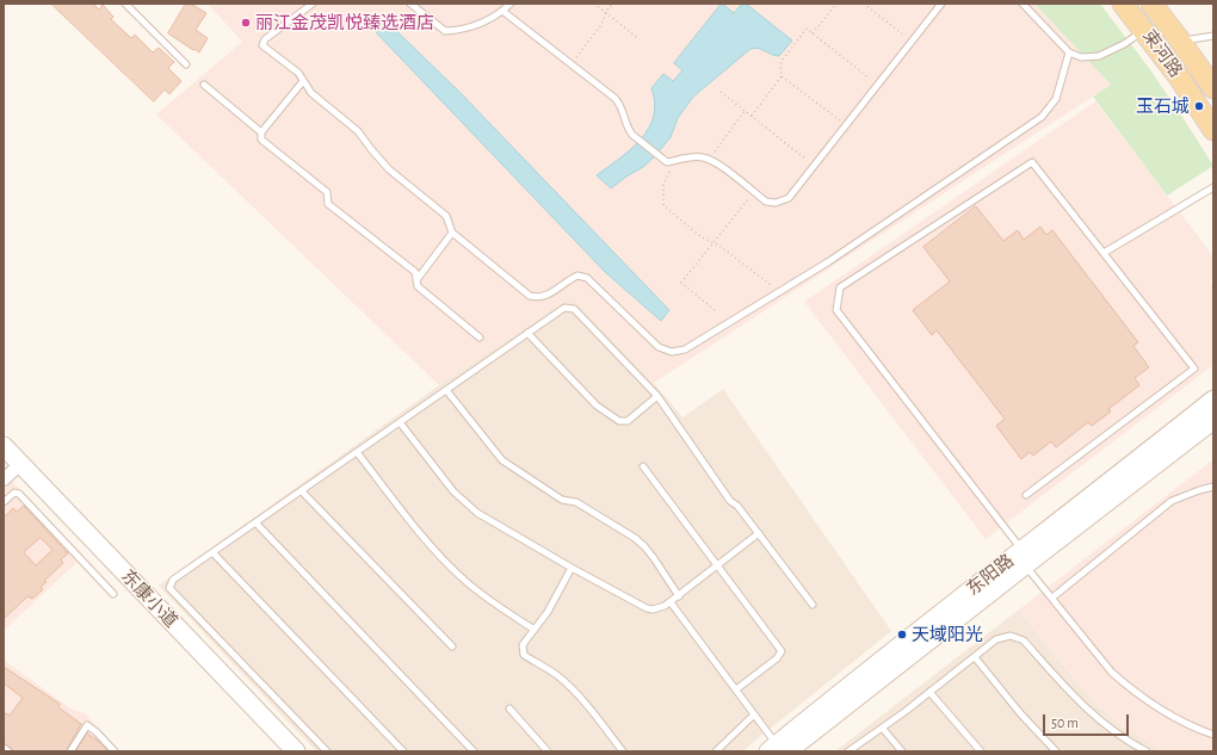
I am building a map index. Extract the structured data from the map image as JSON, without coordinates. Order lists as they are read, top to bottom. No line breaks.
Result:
{"streets":{"main road":["束河路","东阳路","东康小道"]},"places":["丽江金茂凯悦臻选酒店","玉石城","天域阳光"],"scale_bar":"50 m"}
